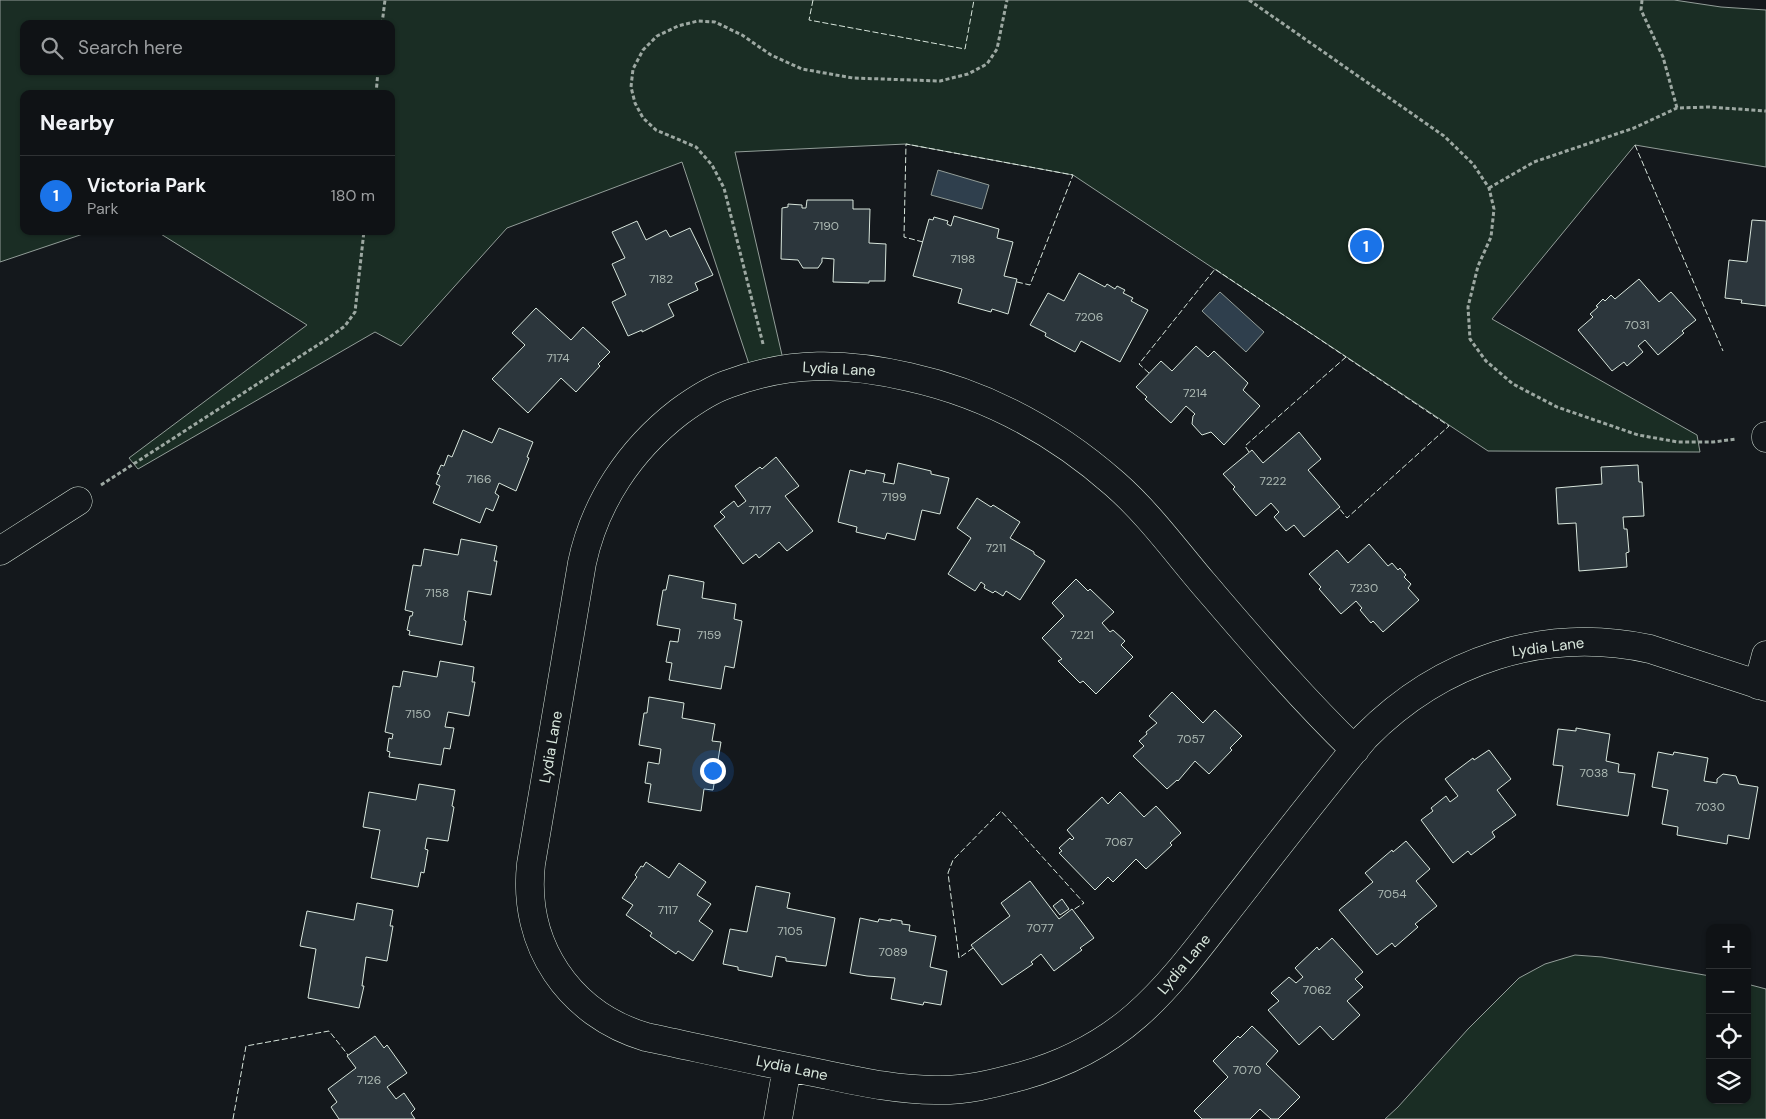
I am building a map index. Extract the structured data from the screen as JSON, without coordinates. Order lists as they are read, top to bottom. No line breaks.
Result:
{"streets":{"street":["Lydia Lane"]},"house_numbers":["7190","7198","7182","7206","7031","7174","7214","7166","7222","7199","7177","7211","7230","7158","7159","7221","7150","7057","7038","7030","7067","7054","7117","7077","7105","7089","7062","7070","7126"],"page":{"search":"Search here","heading":"Nearby","list":[{"mark":"1","name":"Victoria Park","note":"Park","value":"180 m"}],"pins":"1","map_buttons":["+","−"]}}
